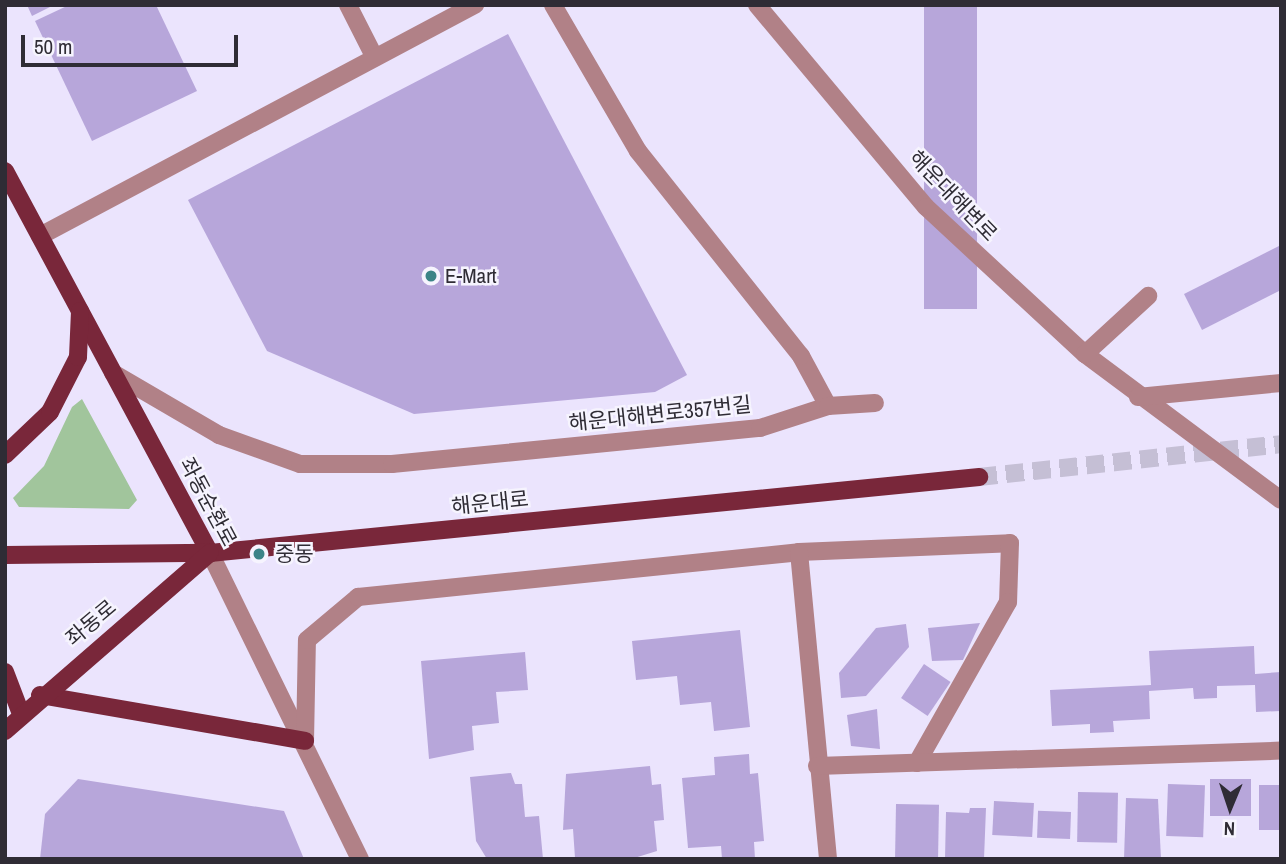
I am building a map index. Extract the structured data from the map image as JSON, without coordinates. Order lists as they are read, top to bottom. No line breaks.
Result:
{"streets":{"main road":["좌동순환로","해운대로","좌동로"],"street":["해운대해변로","해운대해변로357번길"]},"crossings":[["해운대해변로357번길","좌동순환로"],["좌동순환로","해운대로"],["좌동순환로","좌동로"],["해운대로","좌동로"]],"places":["E-Mart","중동"],"scale_bar":"50 m","north":"bottom"}
